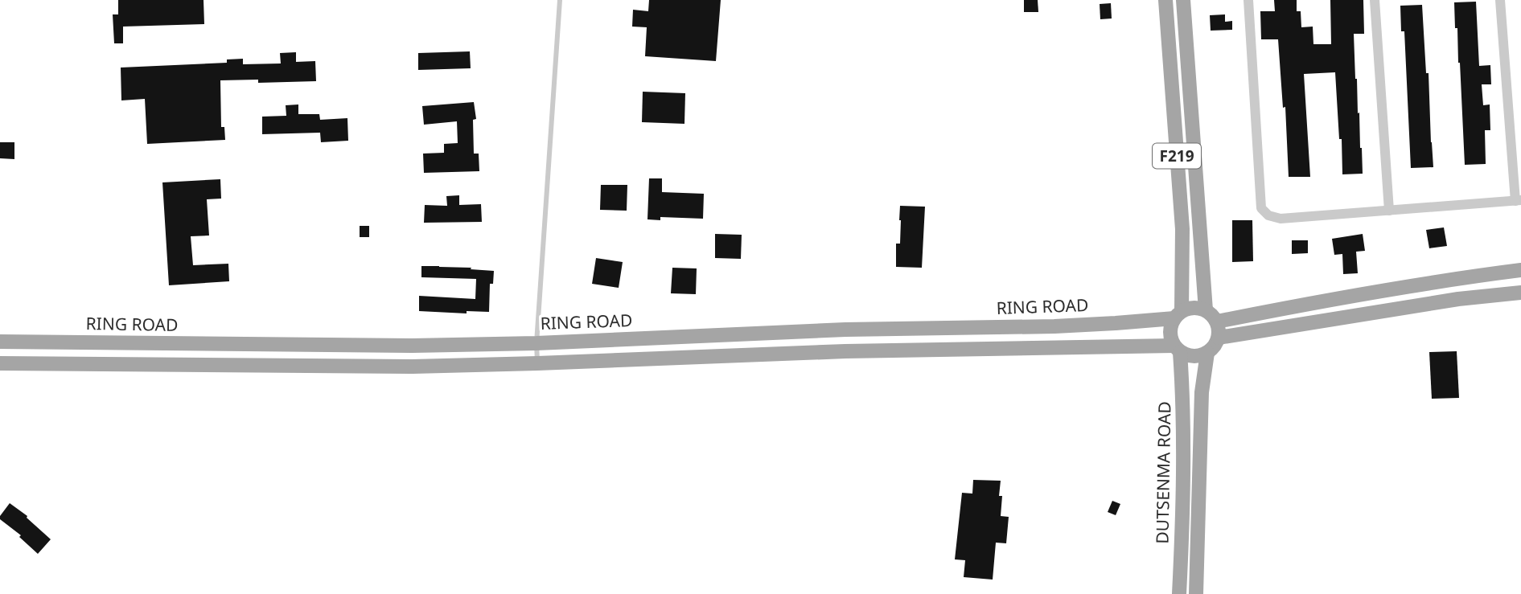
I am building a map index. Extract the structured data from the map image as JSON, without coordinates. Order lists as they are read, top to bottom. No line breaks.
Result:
{"streets":{"main road":["F219","RING ROAD","DUTSENMA ROAD"]},"crossings":[["F219","RING ROAD"],["F219","DUTSENMA ROAD"],["RING ROAD","DUTSENMA ROAD"]]}
